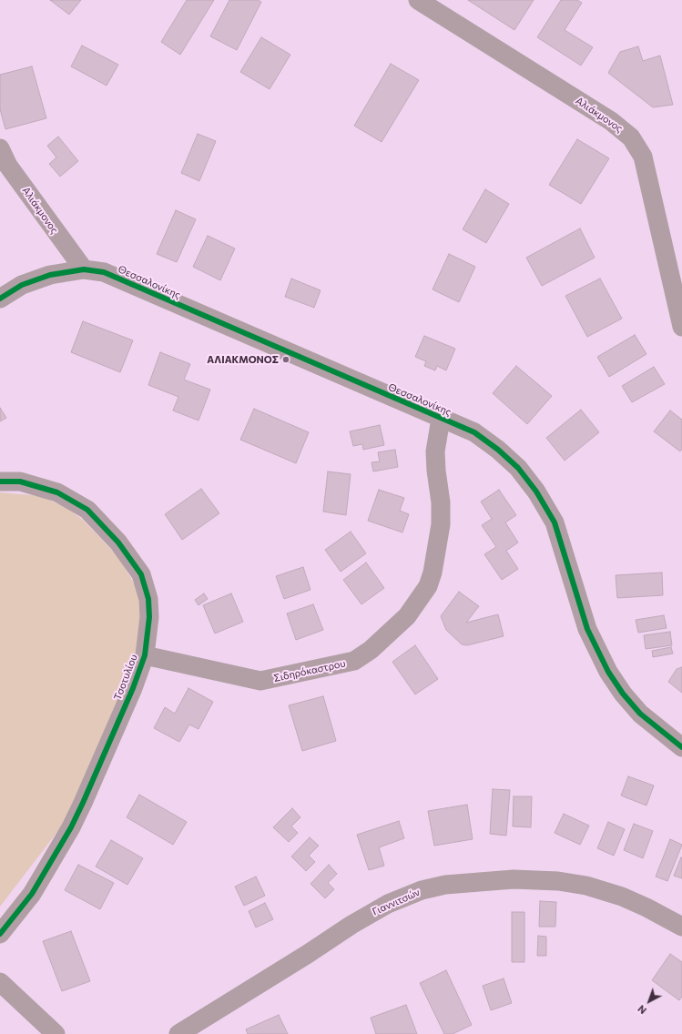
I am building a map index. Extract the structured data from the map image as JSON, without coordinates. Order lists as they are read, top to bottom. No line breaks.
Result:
{"streets":{"street":["Αλιάκμονος","Θεσσαλονίκης","Σιδηρόκαστρου","Τσοτυλίου","Γιαννιτσών"]},"crossings":[["Αλιάκμονος","Θεσσαλονίκης"],["Θεσσαλονίκης","Σιδηρόκαστρου"],["Σιδηρόκαστρου","Τσοτυλίου"]],"places":["ΑΛΙΑΚΜΟΝΟΣ"],"north":"bottom left"}
